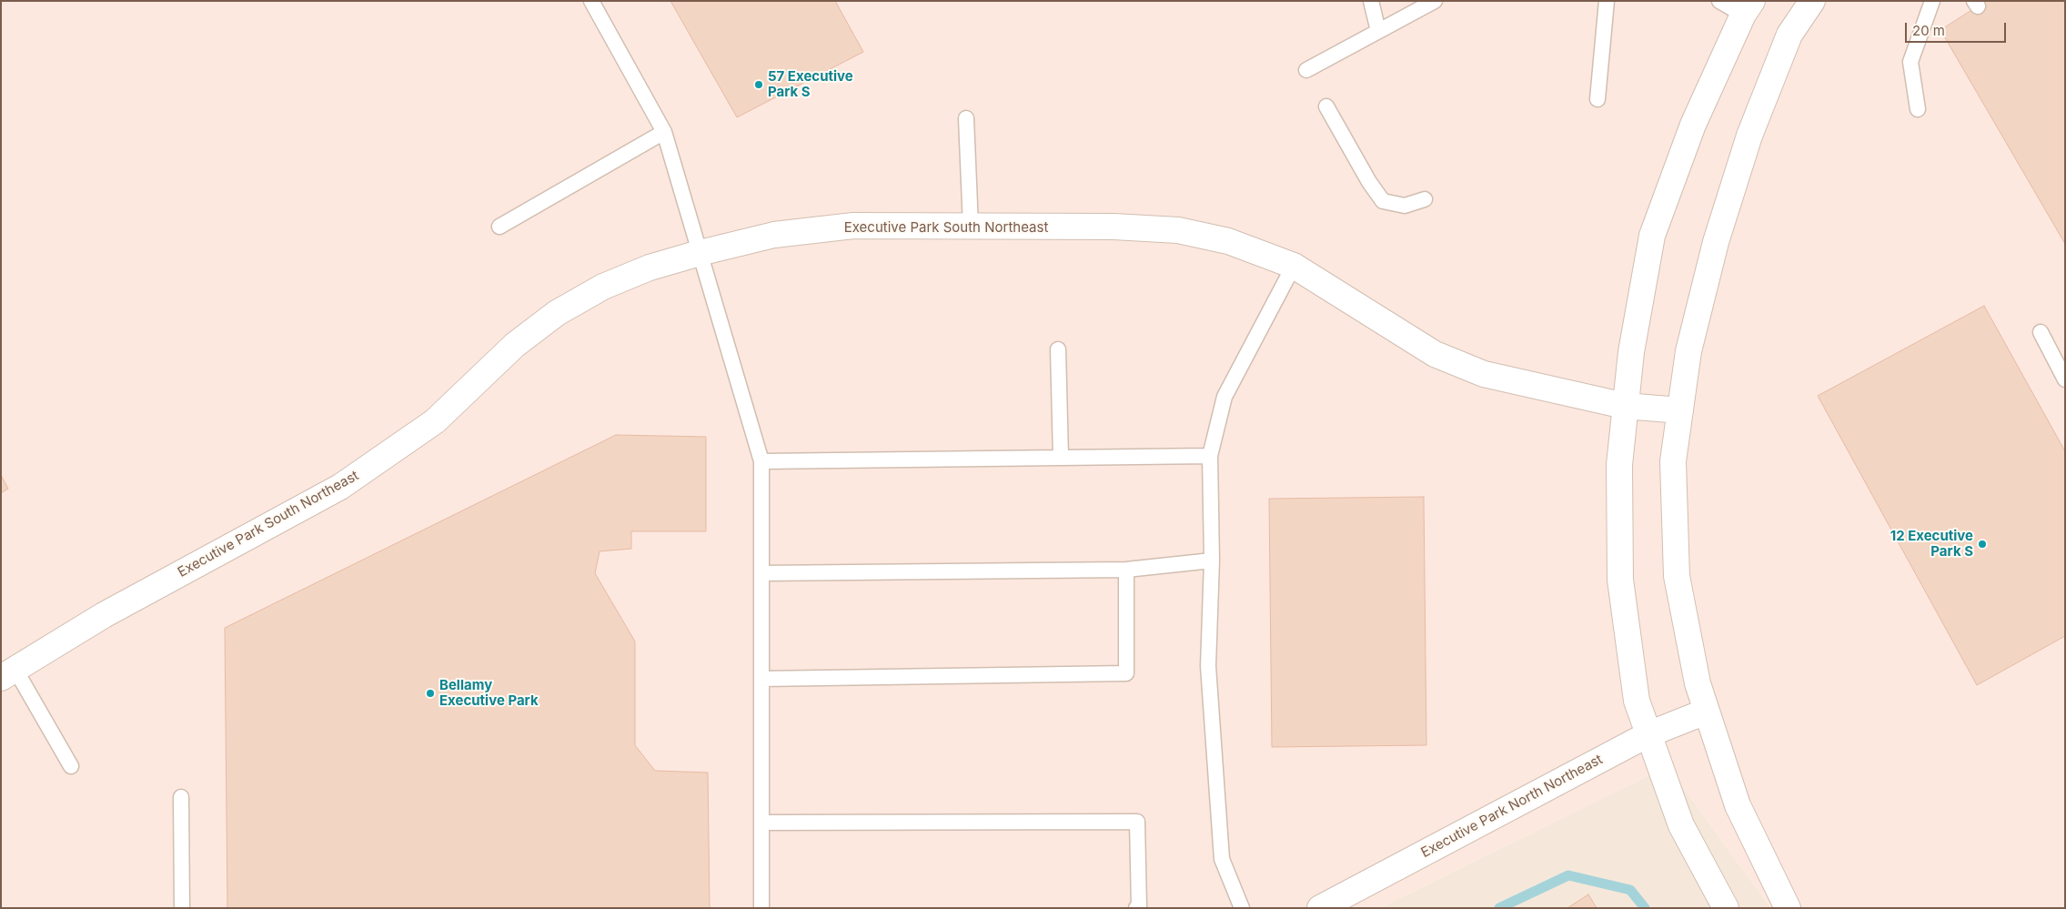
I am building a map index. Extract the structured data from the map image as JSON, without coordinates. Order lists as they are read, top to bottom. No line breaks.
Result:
{"streets":{"street":["Executive Park South Northeast","Executive Park North Northeast"]},"places":["57 Executive Park S","12 Executive Park S","Bellamy Executive Park"],"scale_bar":"20 m"}
